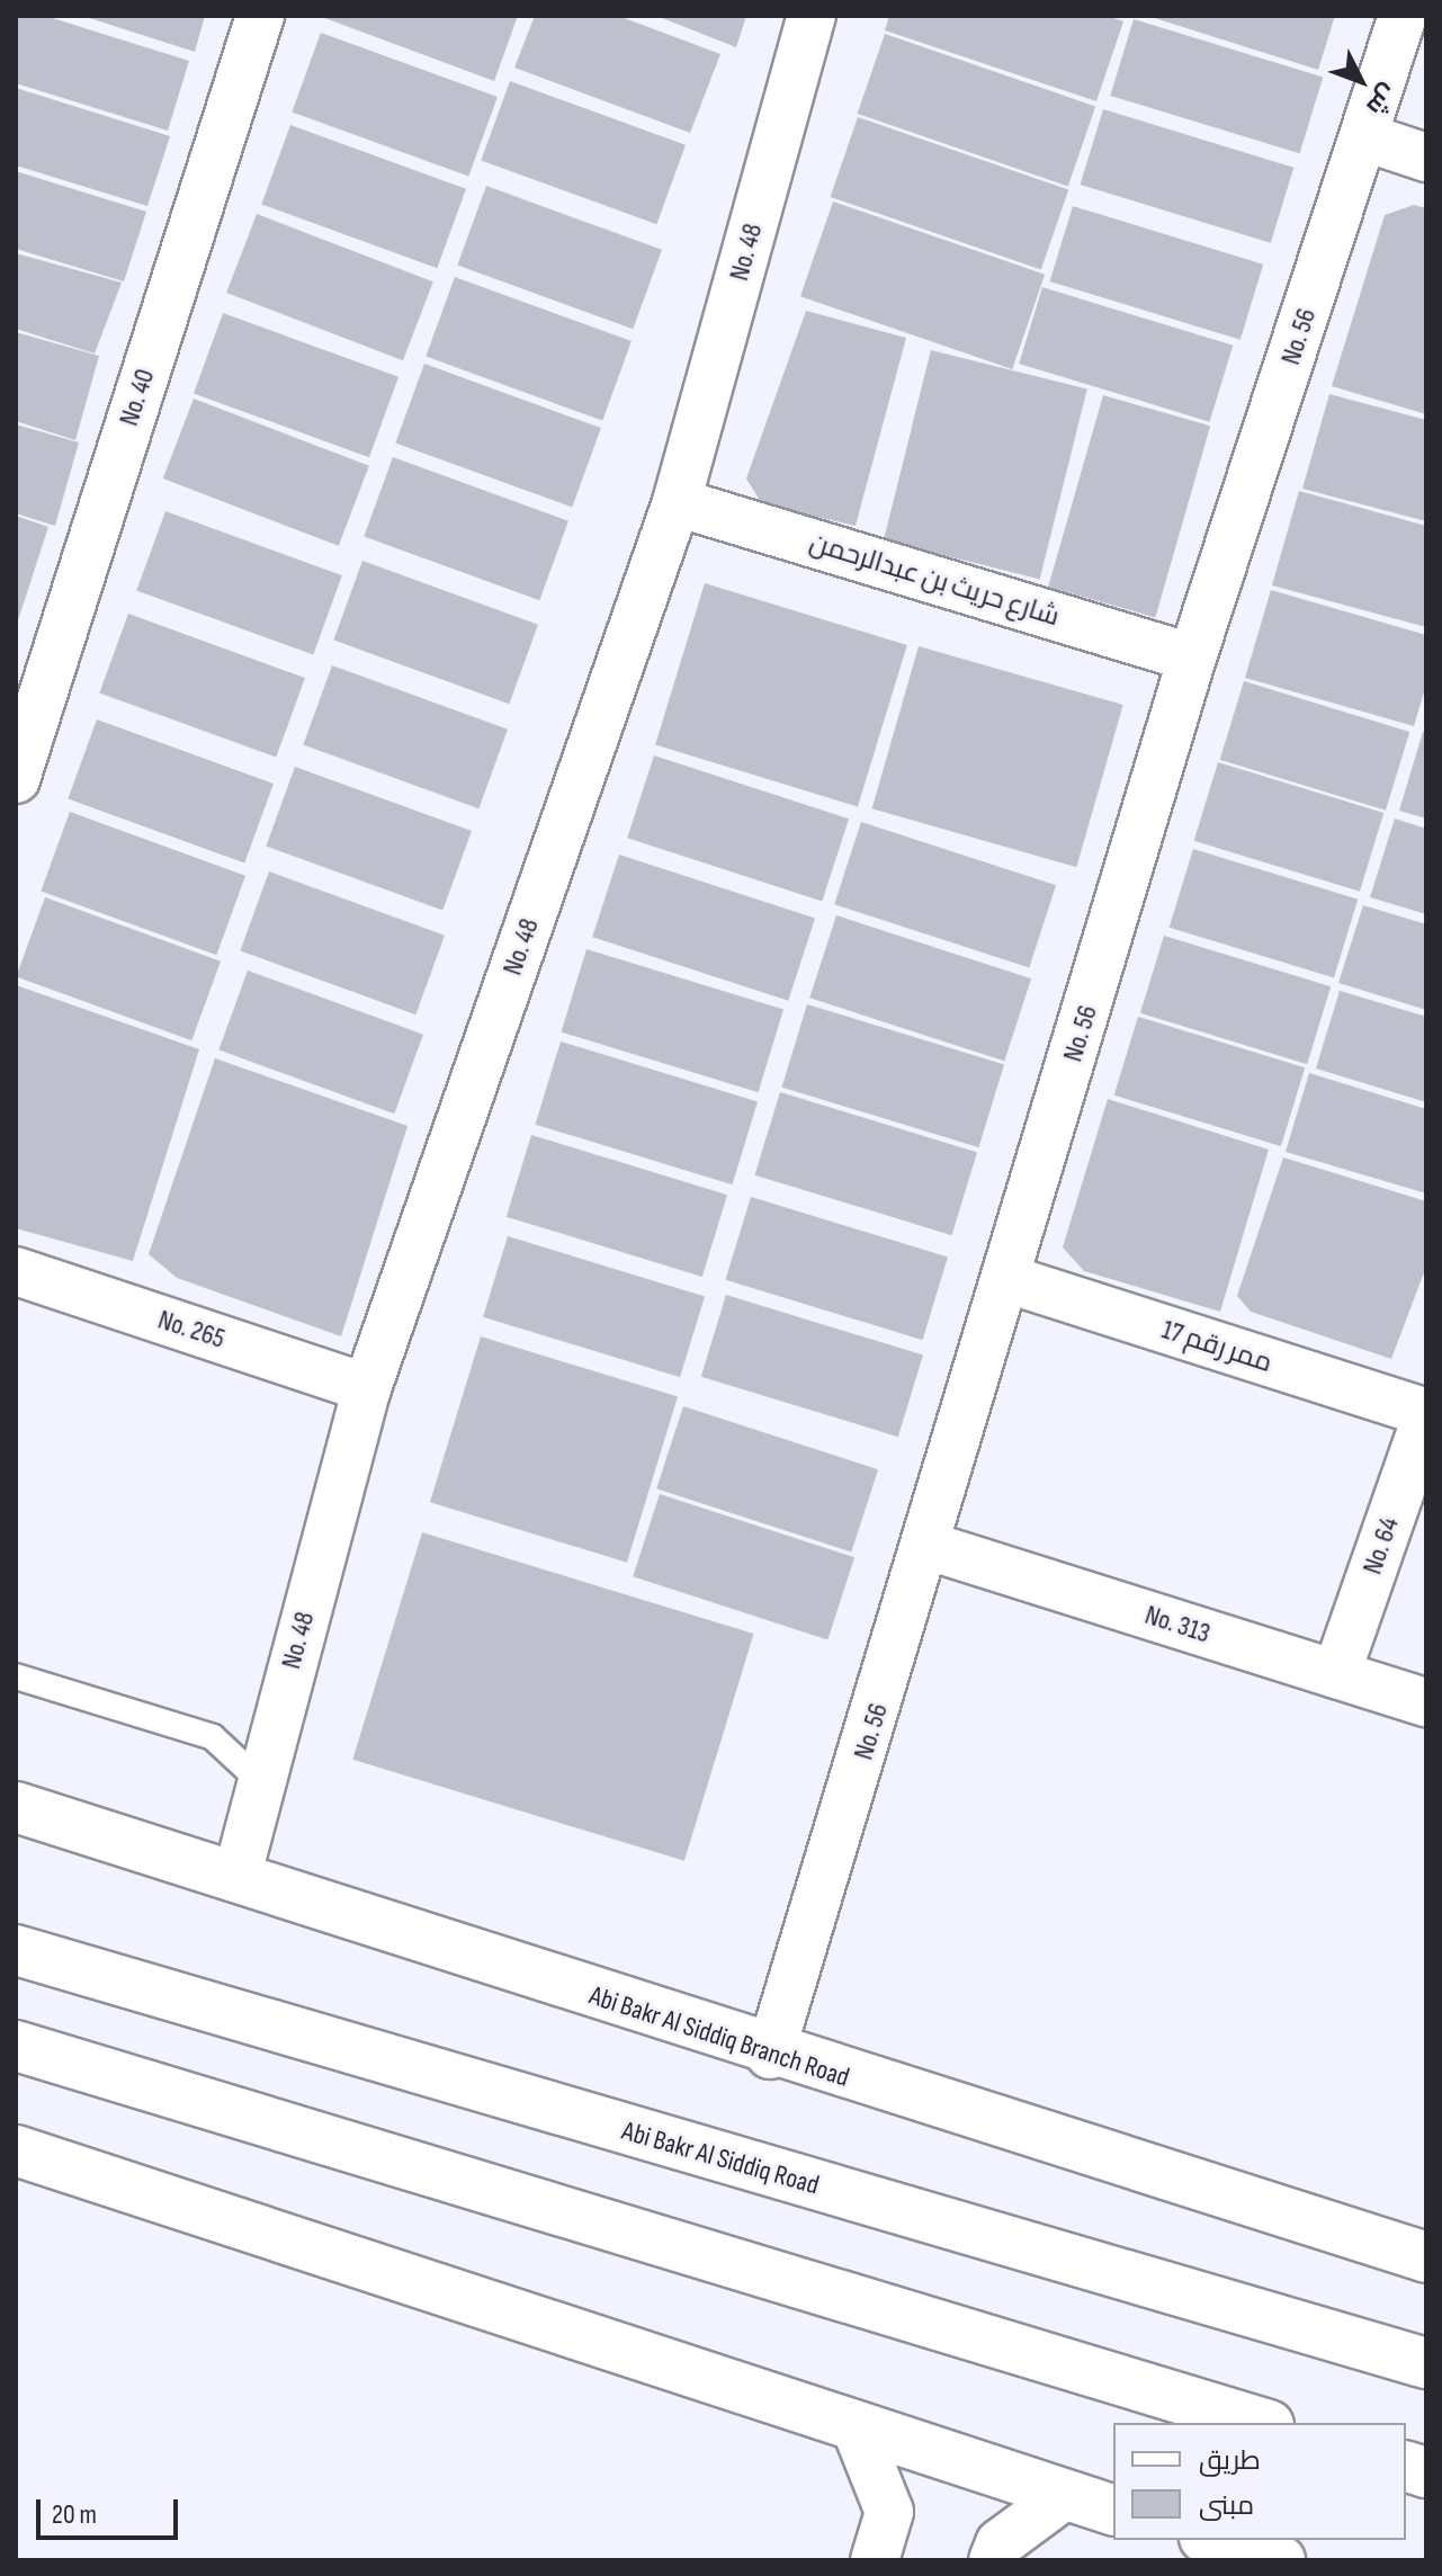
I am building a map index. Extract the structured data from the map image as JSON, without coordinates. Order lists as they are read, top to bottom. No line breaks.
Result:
{"streets":{"main road":["Abi Bakr Al Siddiq Branch Road","Abi Bakr Al Siddiq Road"],"street":["No. 48","No. 56","No. 40","شارع حريث بن عبدالرحمن","No. 265","ممر رقم 17","No. 64","No. 313"]},"crossings":[["No. 48","شارع حريث بن عبدالرحمن"],["No. 48","No. 265"],["No. 48","Abi Bakr Al Siddiq Branch Road"],["No. 56","شارع حريث بن عبدالرحمن"],["No. 56","ممر رقم 17"],["No. 56","No. 313"],["No. 56","Abi Bakr Al Siddiq Branch Road"],["ممر رقم 17","No. 64"],["No. 64","No. 313"]],"legend":["طريق","مبنى"],"scale_bar":"20 m","north":"bottom right"}
